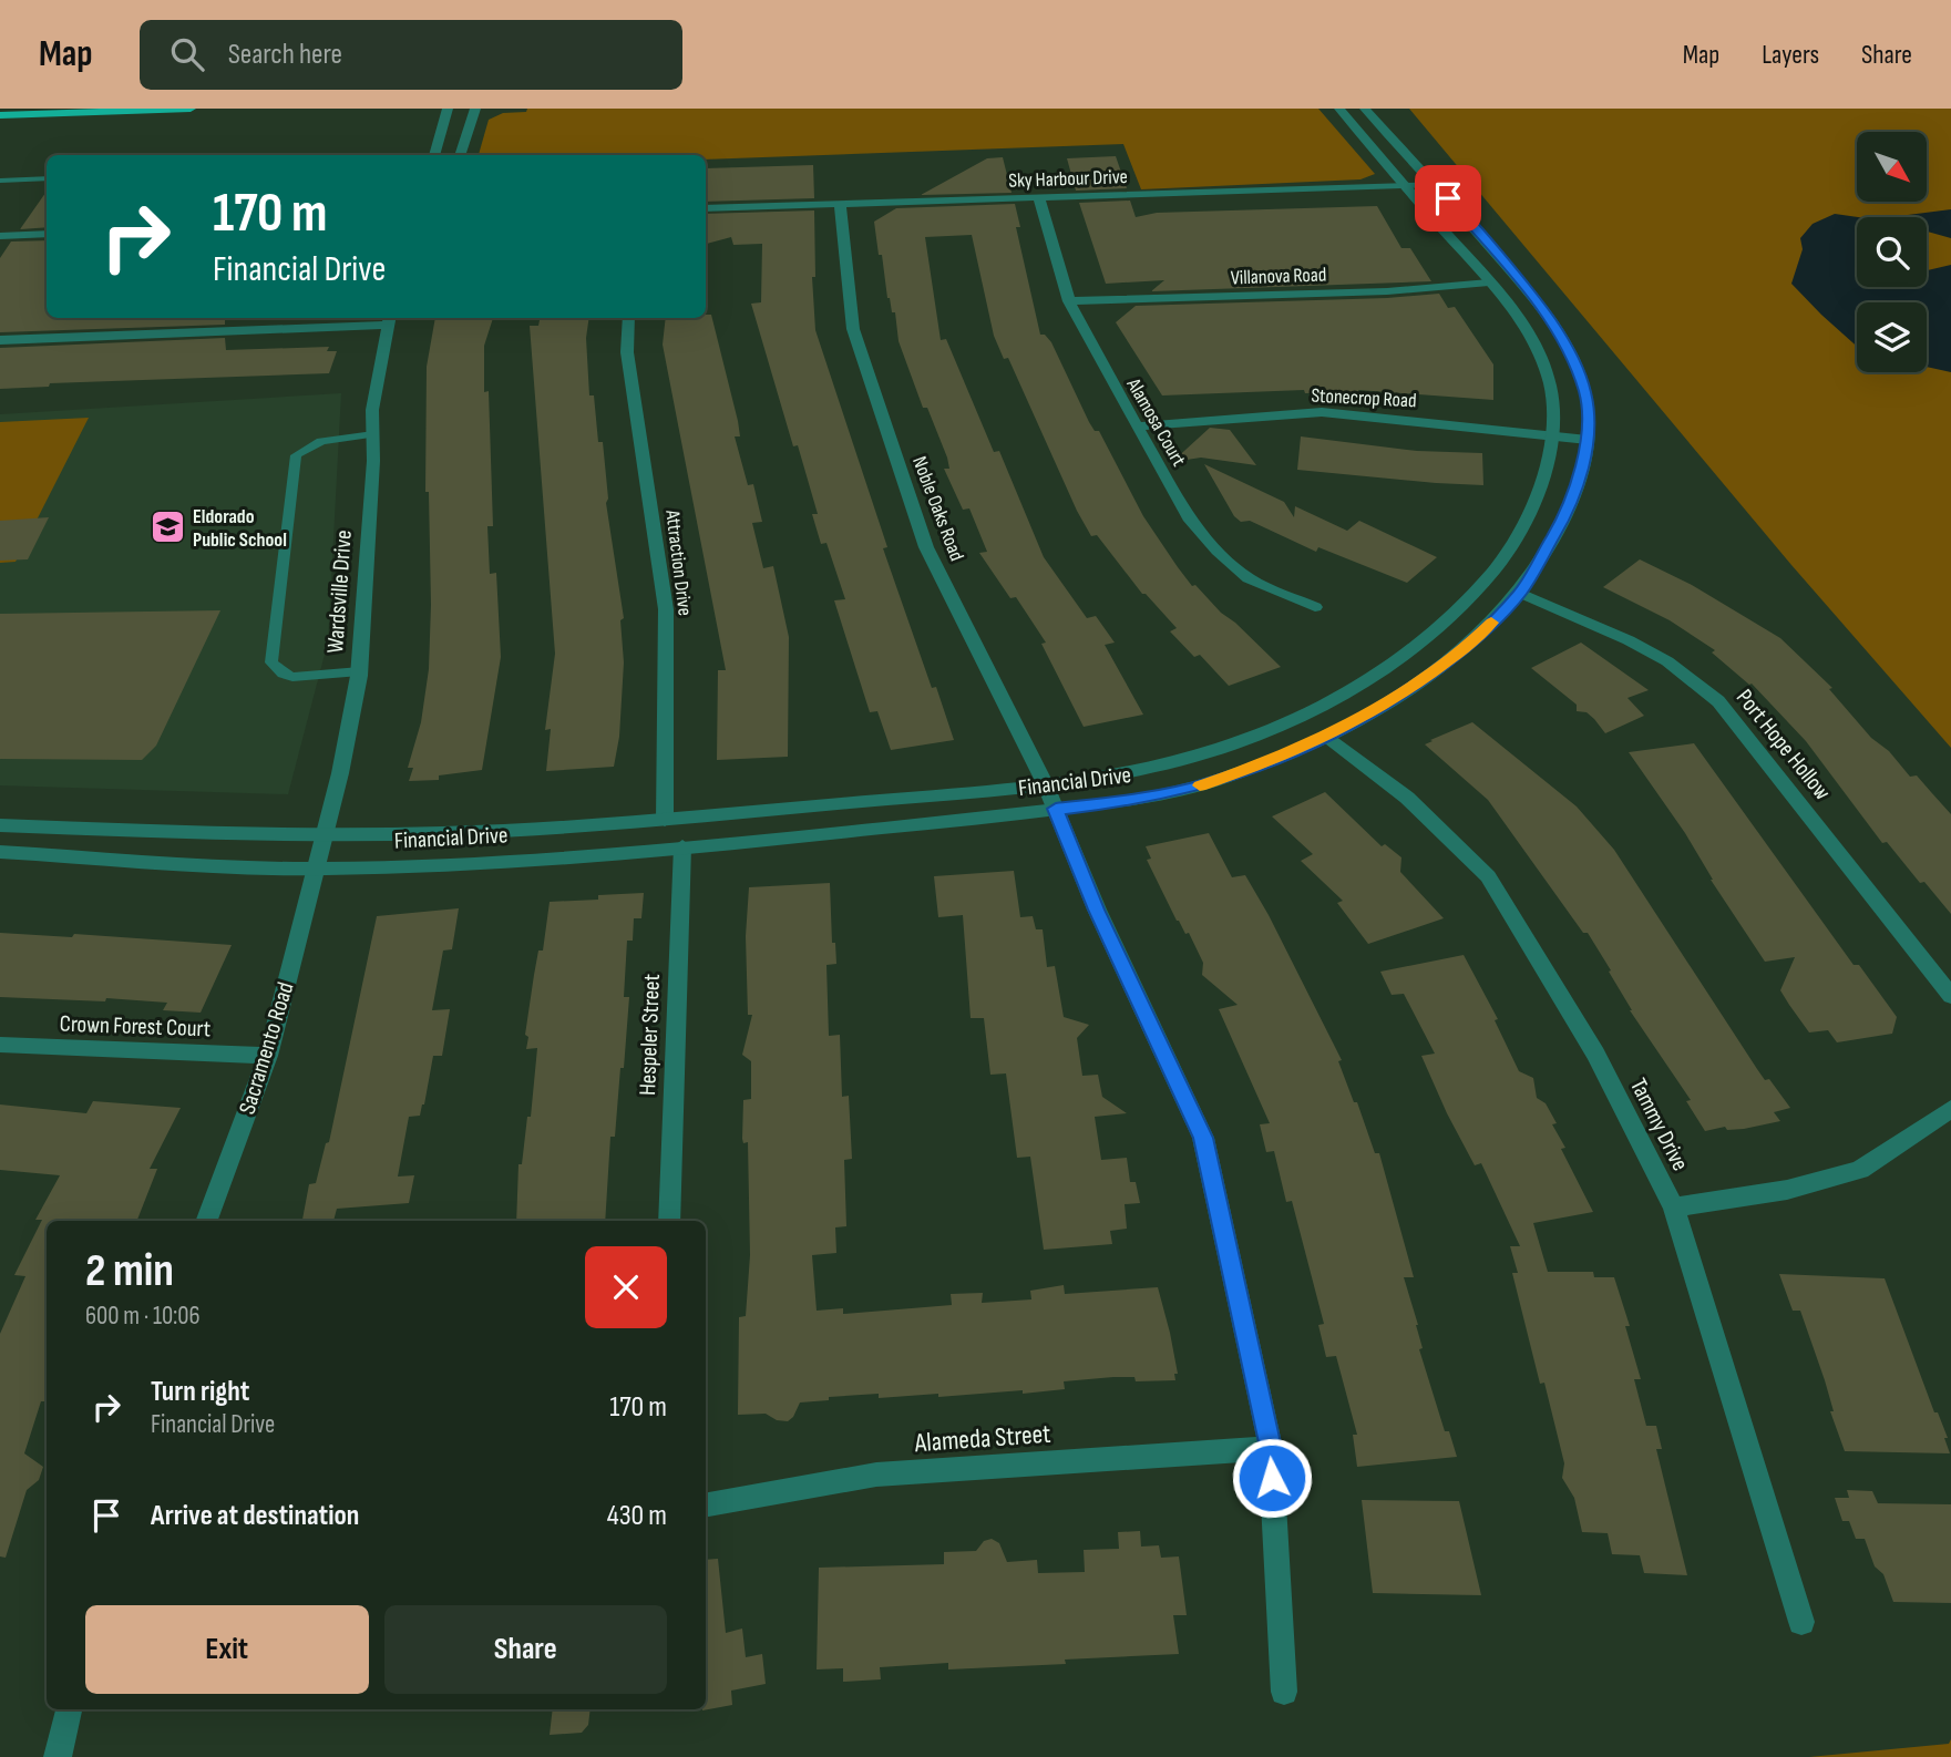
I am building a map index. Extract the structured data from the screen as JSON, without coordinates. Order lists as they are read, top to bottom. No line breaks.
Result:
{"streets":{"street":["Sky Harbour Drive","Villanova Road","Stonecrop Road","Alamosa Court","Noble Oaks Road","Attraction Drive","Wardsville Drive","Port Hope Hollow","Financial Drive","Crown Forest Court","Hespeler Street","Sacramento Road","Tammy Drive","Alameda Street"]},"crossings":[["Sky Harbour Drive","Alamosa Court"],["Sky Harbour Drive","Noble Oaks Road"],["Sky Harbour Drive","Financial Drive"],["Villanova Road","Alamosa Court"],["Villanova Road","Financial Drive"],["Stonecrop Road","Alamosa Court"],["Stonecrop Road","Financial Drive"],["Noble Oaks Road","Financial Drive"],["Noble Oaks Road","Alameda Street"],["Attraction Drive","Financial Drive"],["Wardsville Drive","Financial Drive"],["Wardsville Drive","Sacramento Road"],["Port Hope Hollow","Financial Drive"],["Financial Drive","Hespeler Street"],["Financial Drive","Sacramento Road"],["Financial Drive","Tammy Drive"],["Crown Forest Court","Sacramento Road"]],"places":{"school or university":["Eldorado Public School"]},"north":"bottom right","page":{"header":"Map","search":"Search here","nav":["Map","Layers","Share"],"turn":["170 m","Financial Drive"],"heading":["2 min","600 m · 10:06"],"list":[{"name":"Turn right","note":"Financial Drive","value":"170 m"},{"name":"Arrive at destination","value":"430 m"}],"buttons":["Exit","Share"]}}
